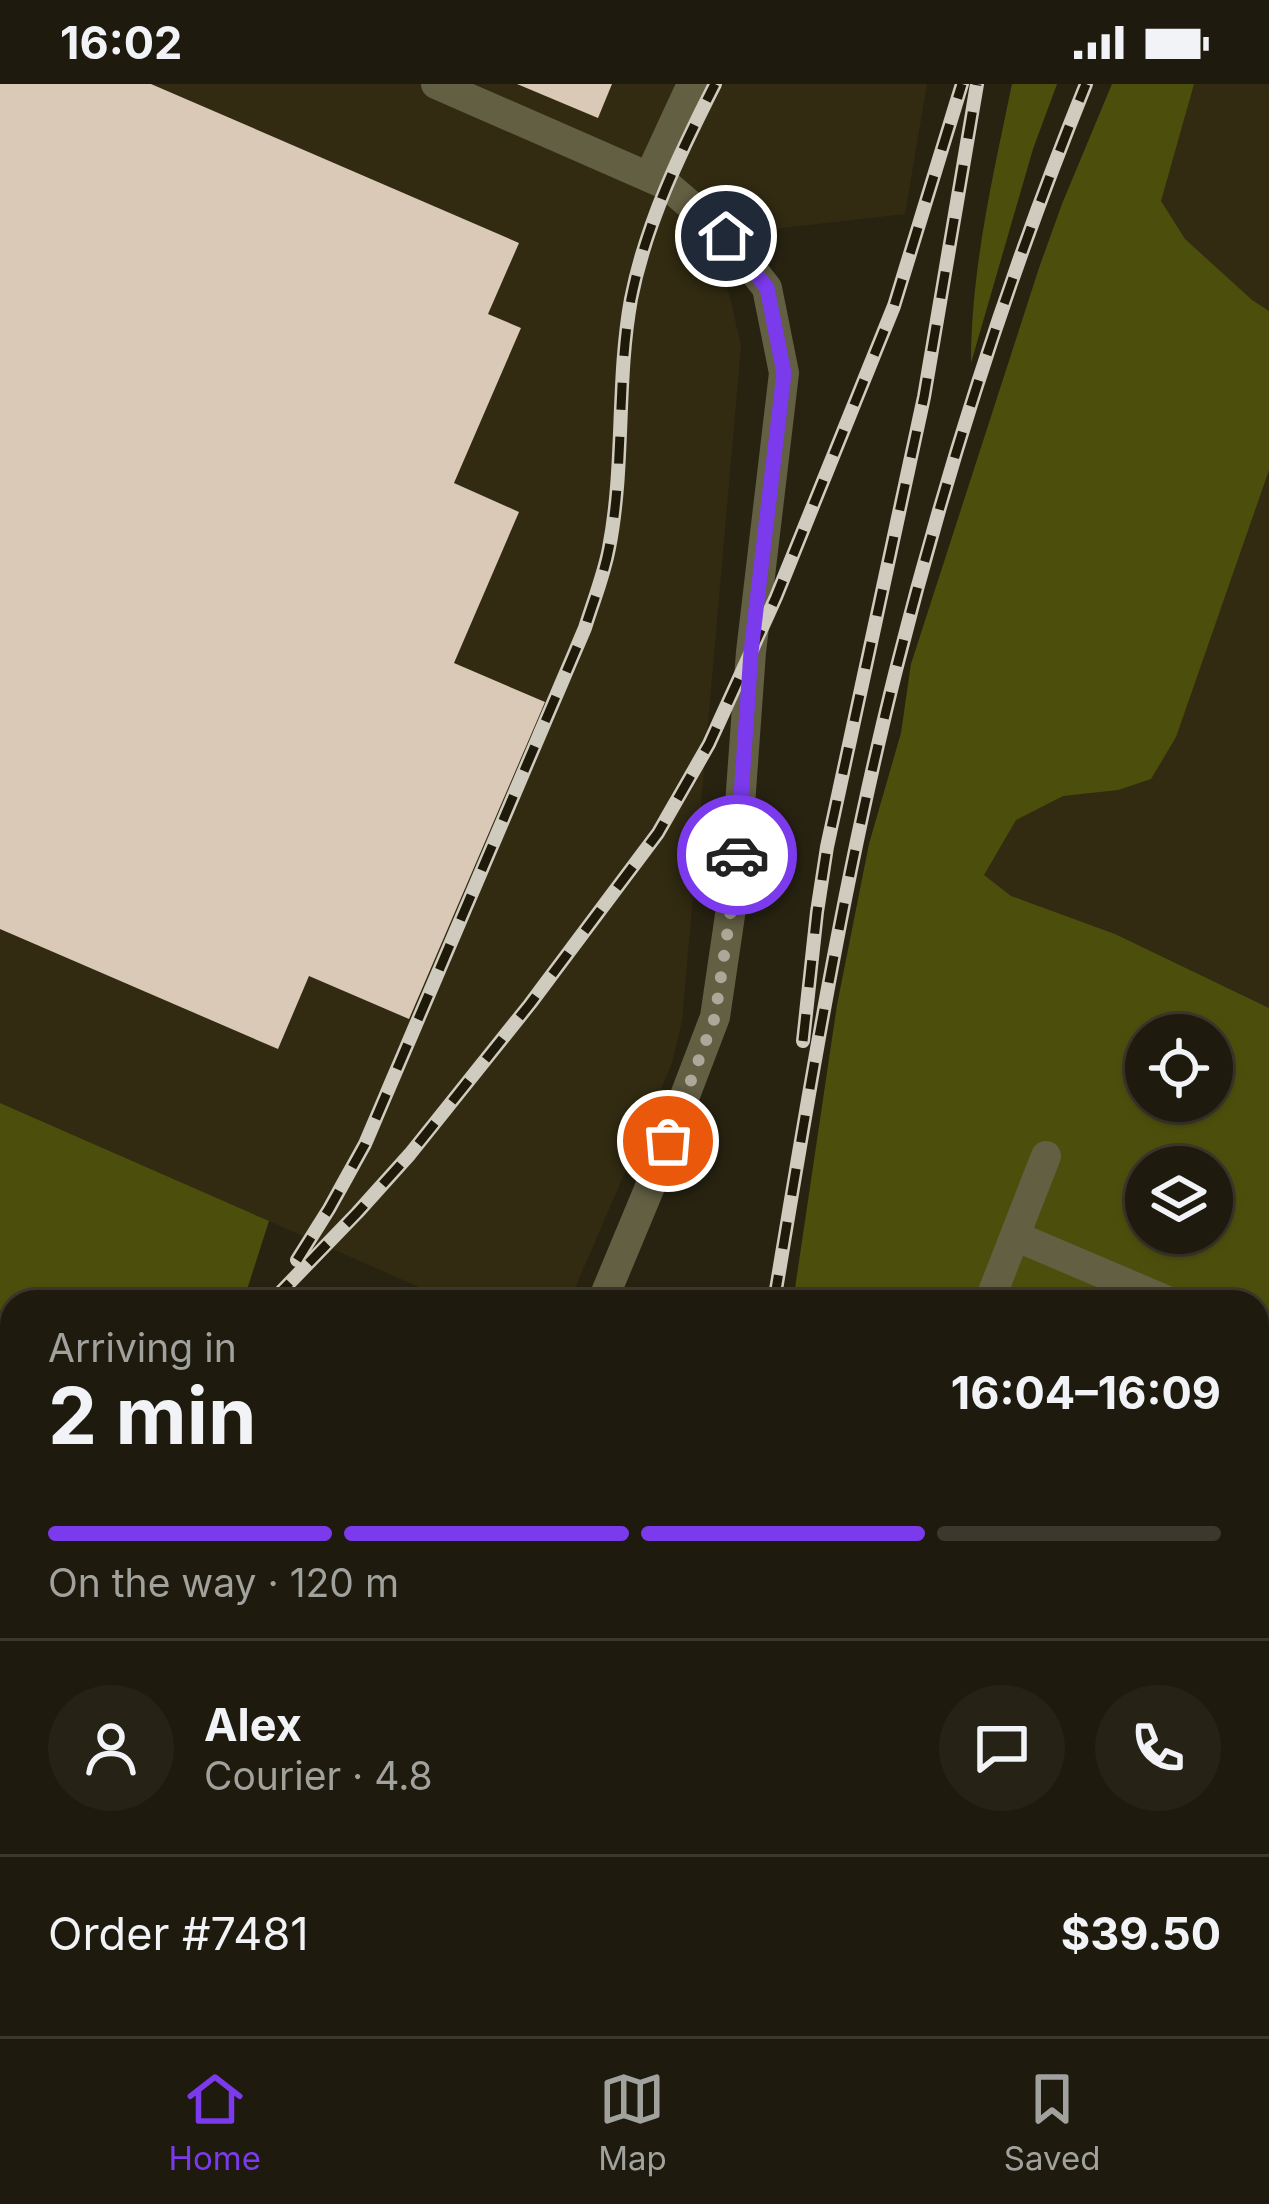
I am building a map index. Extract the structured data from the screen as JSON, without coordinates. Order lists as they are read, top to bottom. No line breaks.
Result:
{"page":{"status":"16:02","heading":["2 min","Arriving in","16:04–16:09"],"panel":["Alex","Courier · 4.8","Order #7481","$39.50"],"bar":"On the way · 120 m","tabs":["Home","Map","Saved"]}}
